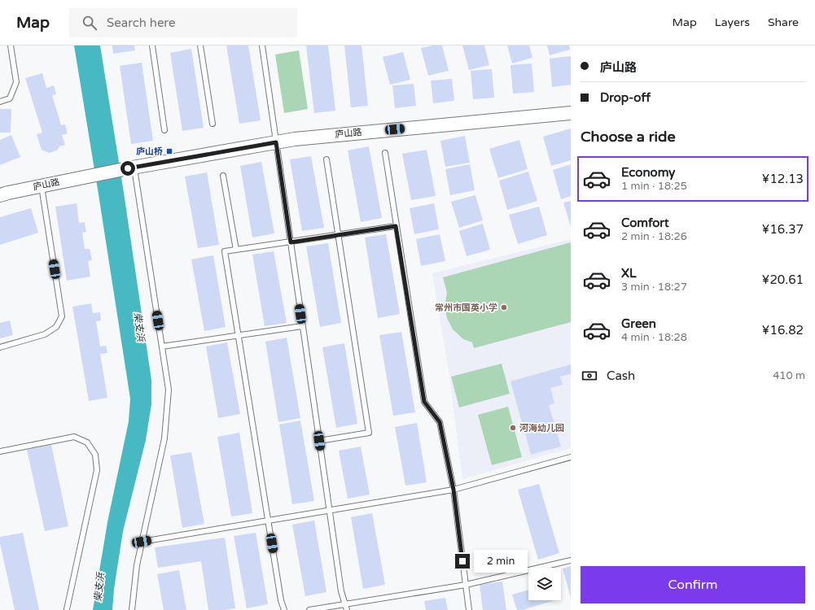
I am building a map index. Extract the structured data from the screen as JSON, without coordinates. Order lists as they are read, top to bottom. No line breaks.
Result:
{"streets":{"street":["庐山路"]},"water":["柴支浜"],"places":{"transit":["庐山桥"],"other":["常州市国英小学","河海幼儿园"]},"page":{"header":"Map","search":"Search here","nav":["Map","Layers","Share"],"banner":["庐山路","Drop-off"],"heading":"Choose a ride","list":[{"name":"Economy","note":"1 min · 18:25","value":"¥12.13"},{"name":"Comfort","note":"2 min · 18:26","value":"¥16.37"},{"name":"XL","note":"3 min · 18:27","value":"¥20.61"},{"name":"Green","note":"4 min · 18:28","value":"¥16.82"}],"pay":["Cash","410 m"],"bubble":"2 min","buttons":"Confirm"}}
